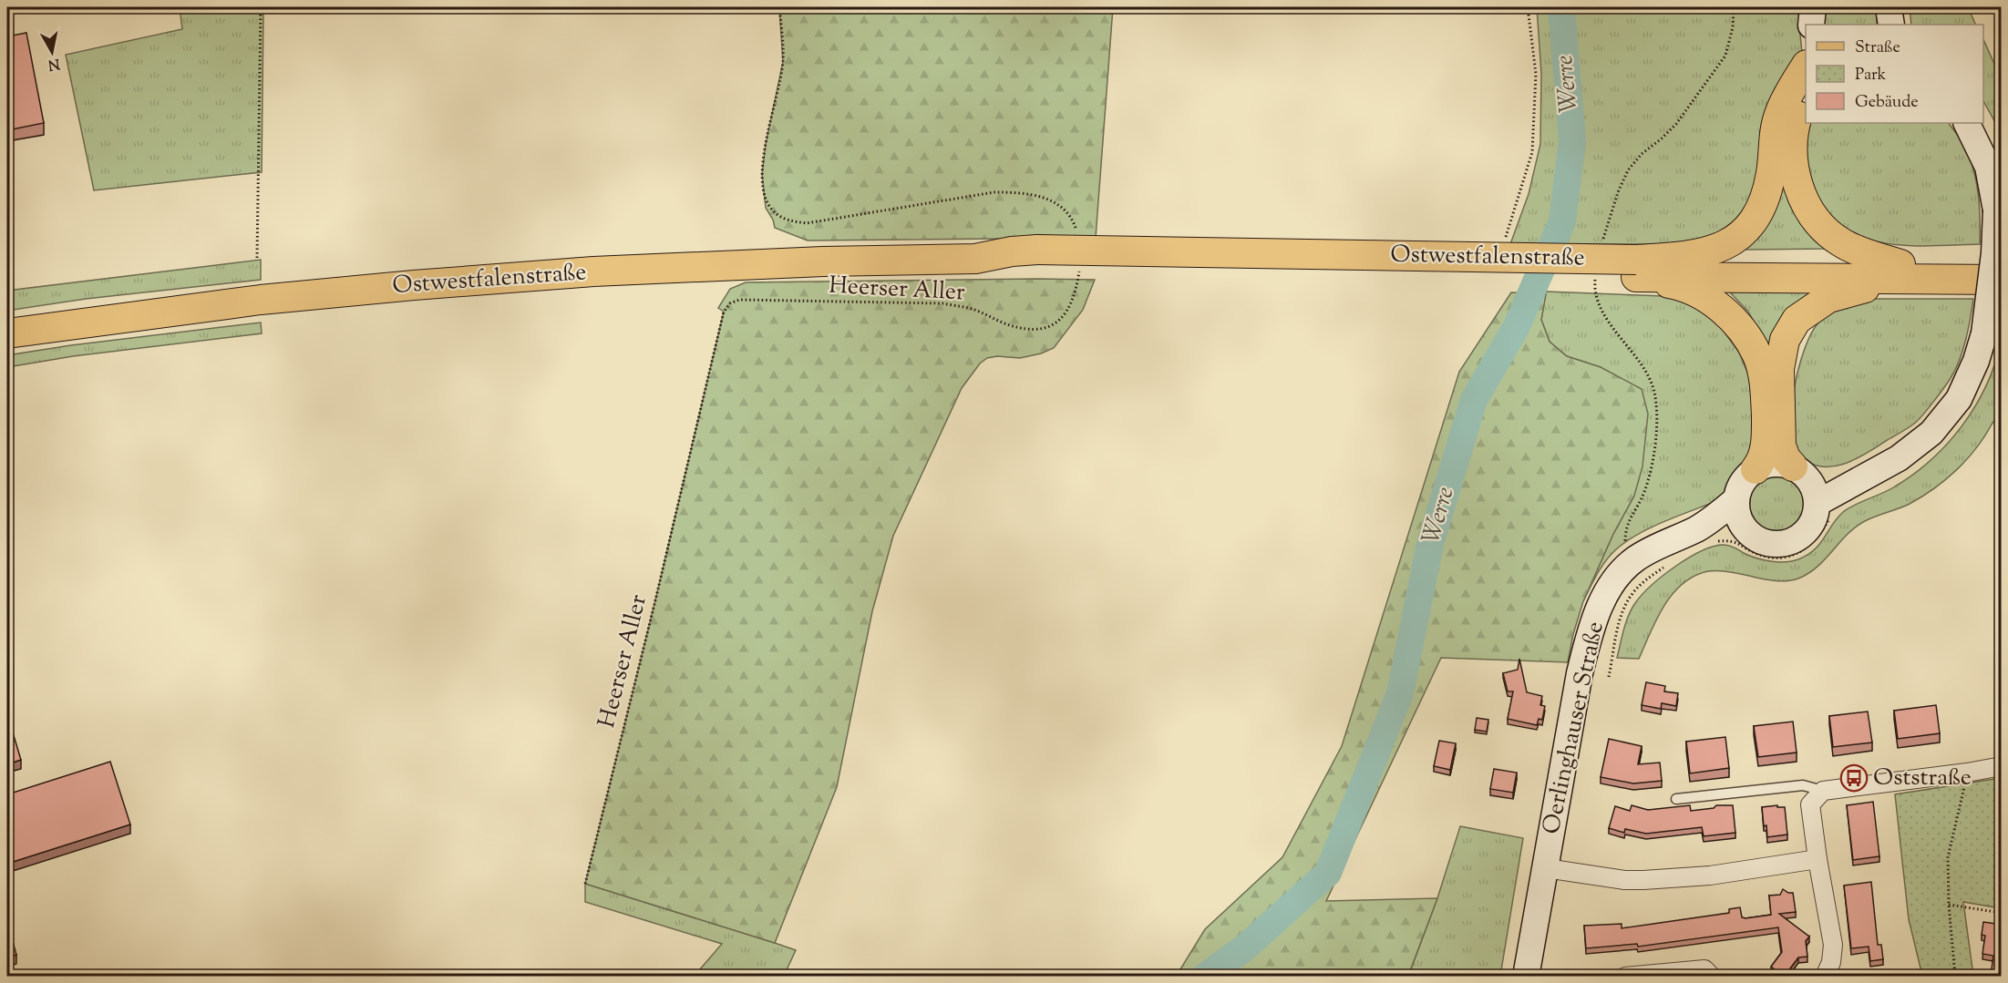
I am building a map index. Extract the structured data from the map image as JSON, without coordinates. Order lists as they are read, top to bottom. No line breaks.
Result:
{"streets":{"main road":["Ostwestfalenstraße","Oerlinghauser Straße"],"path":["Heerser Aller"]},"water":["Werre"],"places":{"bus stop":["Oststraße"]},"legend":["Straße","Park","Gebäude"],"north":"bottom"}
